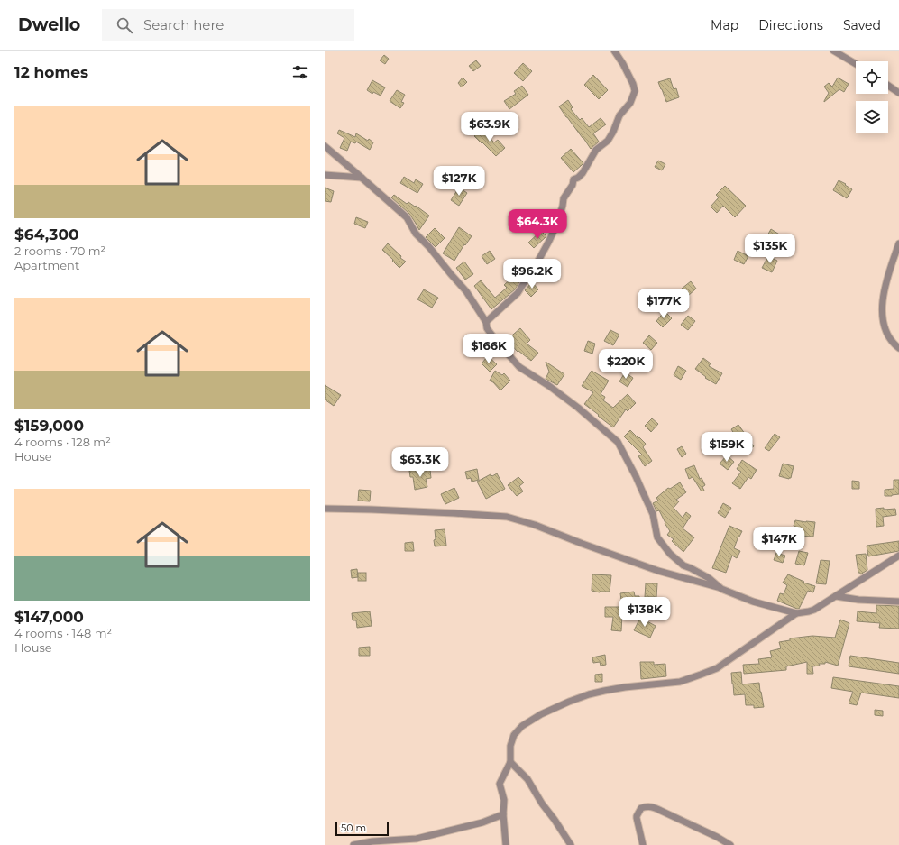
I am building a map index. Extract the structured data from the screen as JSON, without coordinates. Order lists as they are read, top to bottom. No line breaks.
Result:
{"scale_bar":"50 m","page":{"header":"Dwello","search":"Search here","nav":["Map","Directions","Saved"],"heading":"12 homes","list":[{"name":"$64,300","note":"2 rooms · 70 m² · Apartment"},{"name":"$159,000","note":"4 rooms · 128 m² · House"},{"name":"$147,000","note":"4 rooms · 148 m² · House"}],"price":["$63.9K","$127K","$64.3K","$135K","$96.2K","$177K","$166K","$220K","$159K","$63.3K","$147K","$138K"],"scale":"50 m"}}
